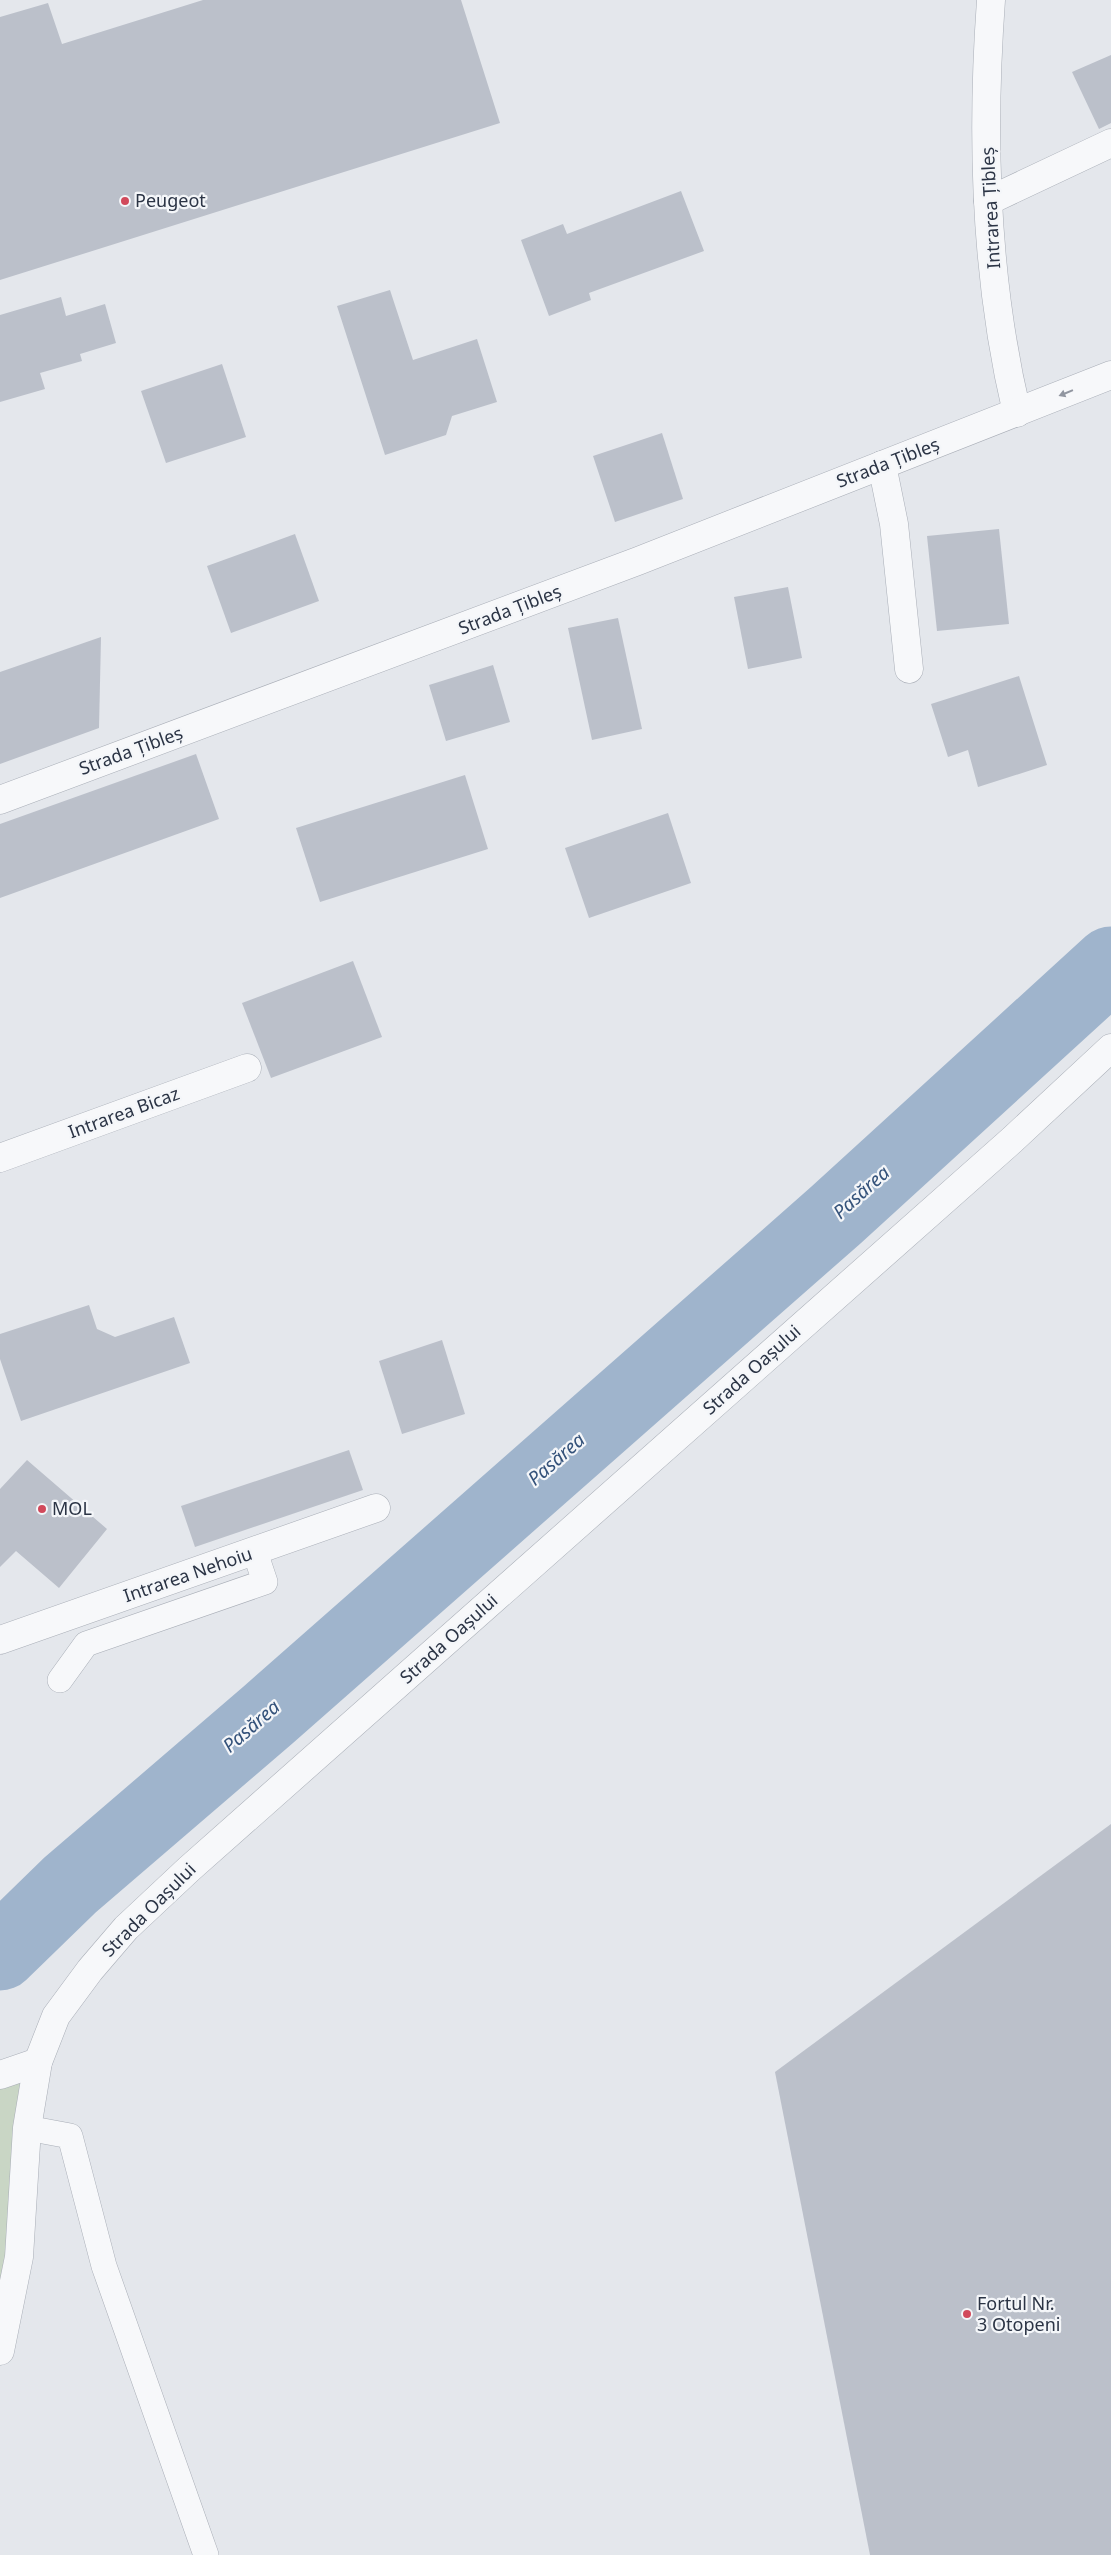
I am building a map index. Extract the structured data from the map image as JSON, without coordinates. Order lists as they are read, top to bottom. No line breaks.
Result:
{"streets":{"street":["Intrarea Țibleș","Strada Țibleș","Intrarea Bicaz","Strada Oașului","Intrarea Nehoiu"]},"crossings":[["Intrarea Țibleș","Strada Țibleș"]],"water":["Pasărea"],"places":["Peugeot","MOL","Fortul Nr. 3 Otopeni"]}
